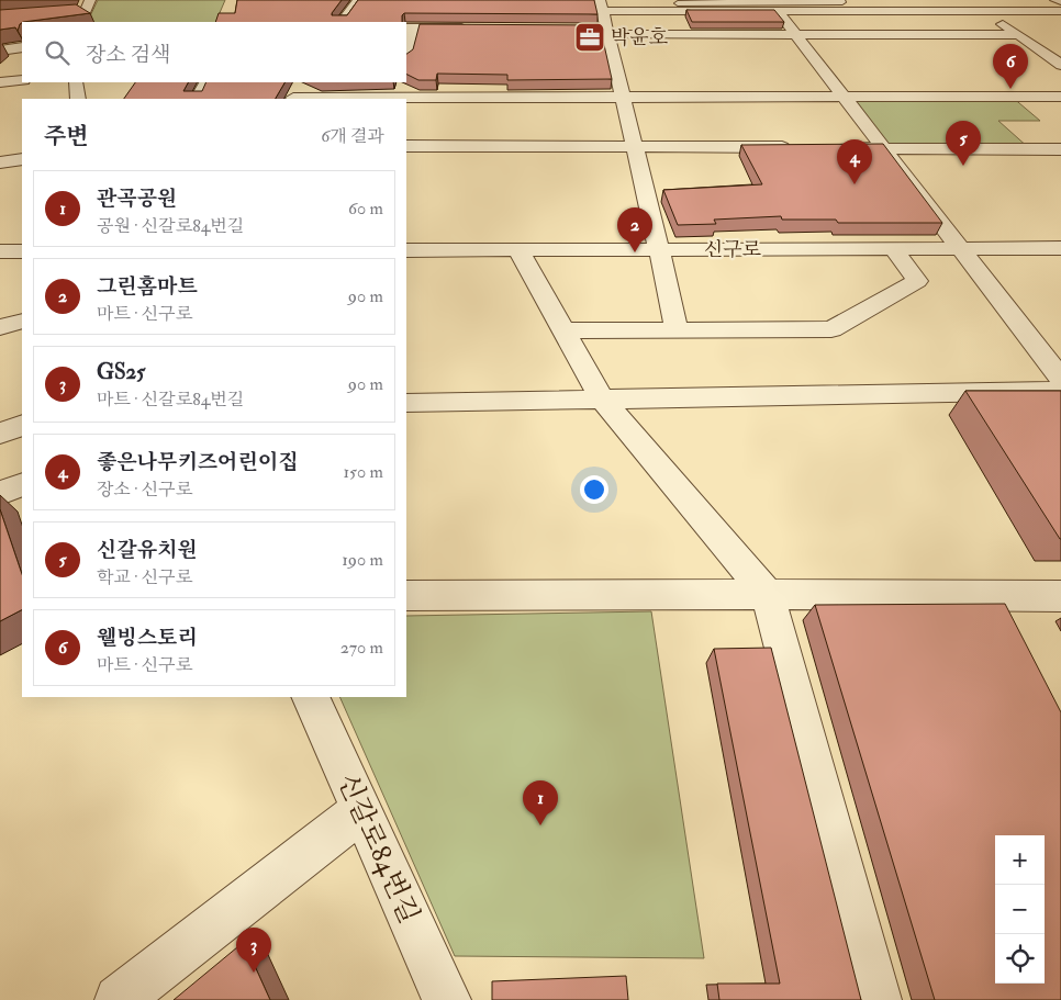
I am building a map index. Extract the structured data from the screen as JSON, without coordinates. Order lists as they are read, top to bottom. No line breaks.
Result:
{"streets":{"street":["신구로","신갈로84번길"]},"places":{"office":["박윤호"]},"page":{"search":"장소 검색","pins":["6","5","4","2","1","3"],"heading":["주변","6개 결과"],"list":[{"mark":"1","name":"관곡공원","note":"공원 · 신갈로84번길","value":"60 m"},{"mark":"2","name":"그린홈마트","note":"마트 · 신구로","value":"90 m"},{"mark":"3","name":"GS25","note":"마트 · 신갈로84번길","value":"90 m"},{"mark":"4","name":"좋은나무키즈어린이집","note":"장소 · 신구로","value":"150 m"},{"mark":"5","name":"신갈유치원","note":"학교 · 신구로","value":"190 m"},{"mark":"6","name":"웰빙스토리","note":"마트 · 신구로","value":"270 m"}],"map_buttons":["+","−"]}}
